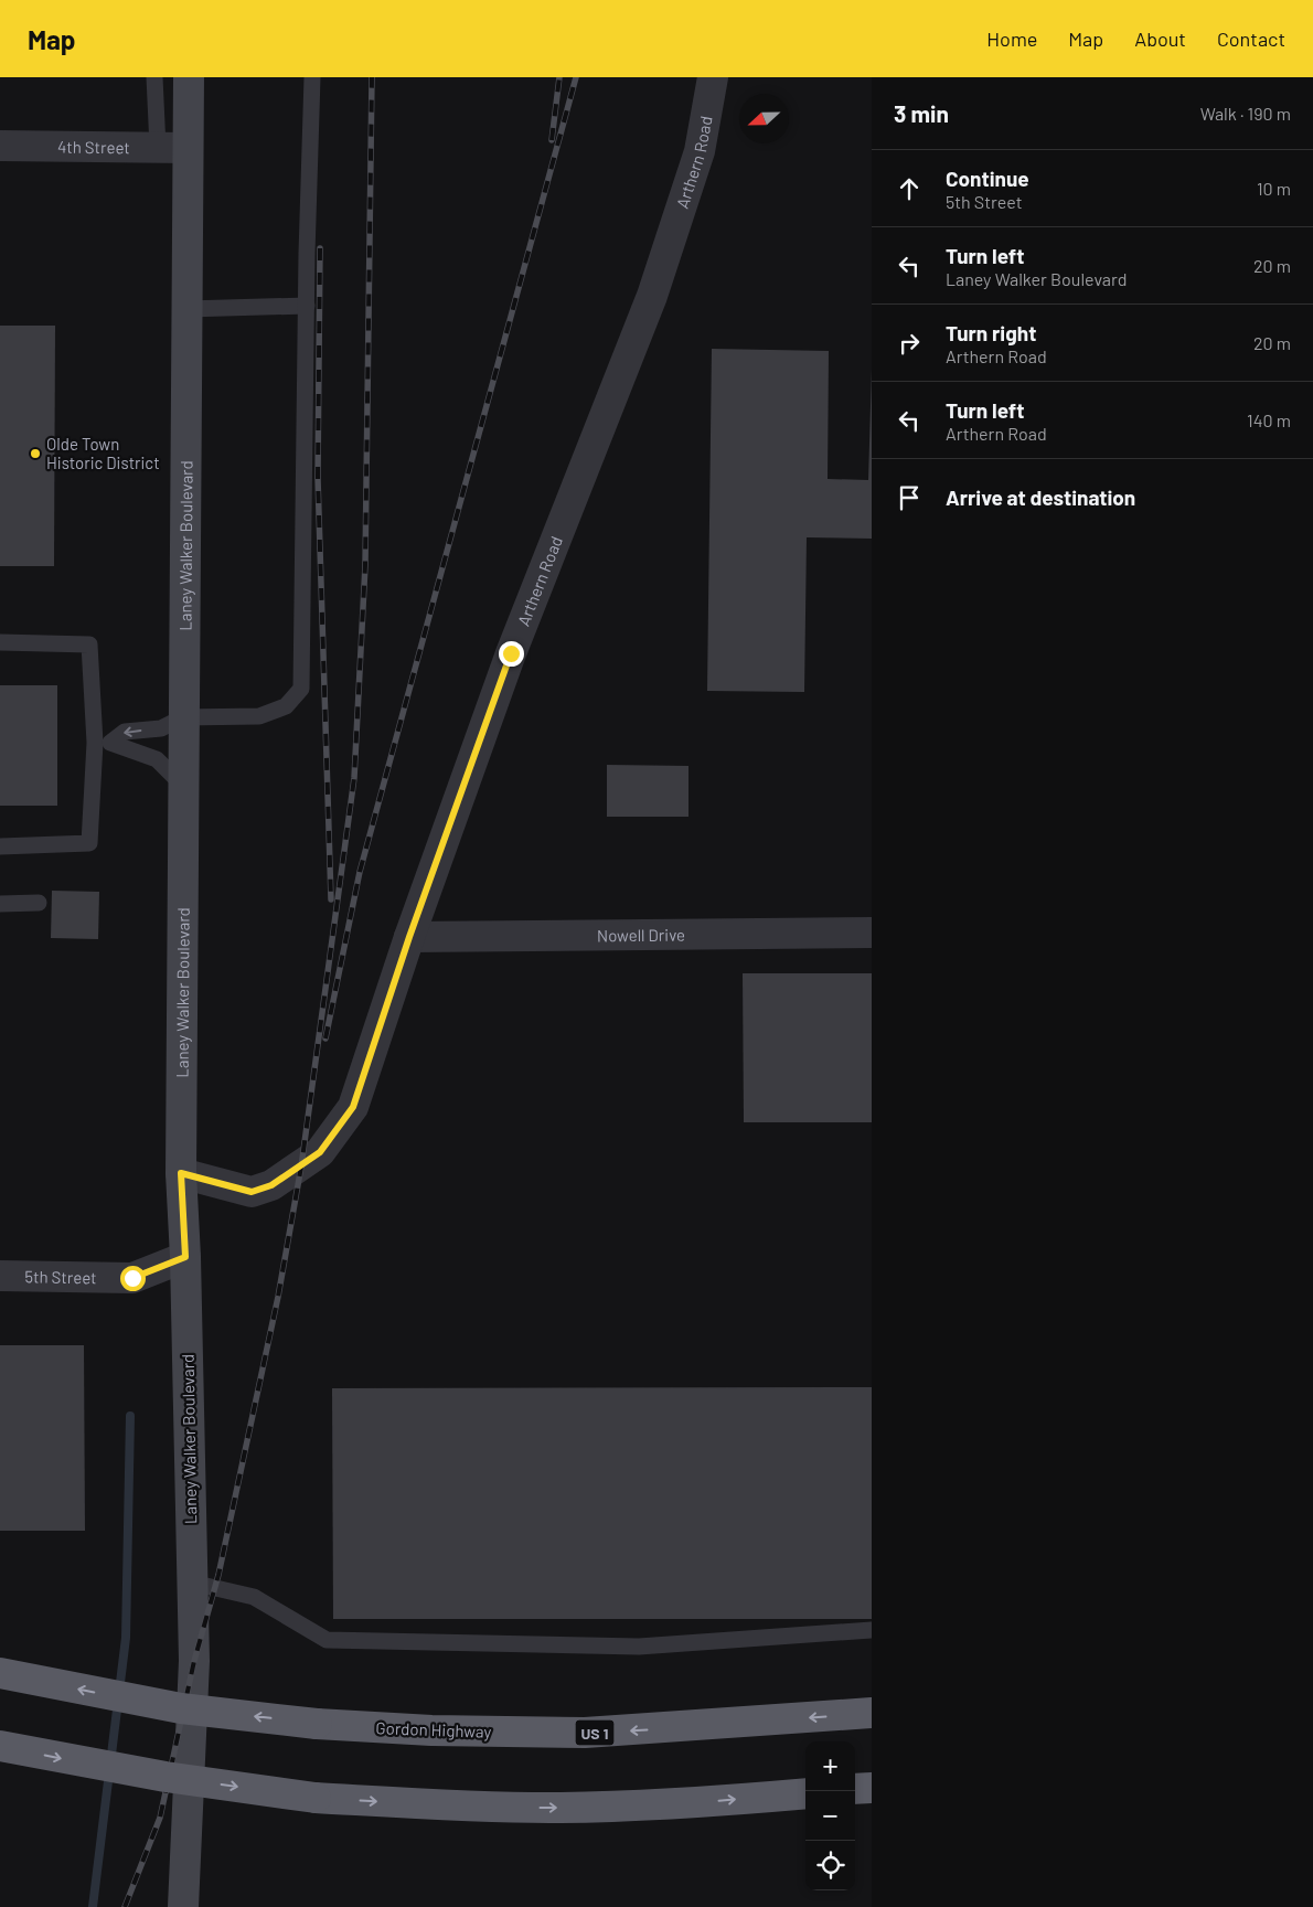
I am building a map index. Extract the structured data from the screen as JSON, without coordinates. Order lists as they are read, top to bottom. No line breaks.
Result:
{"streets":{"highway":["Gordon Highway","US 1"],"main road":["Laney Walker Boulevard"],"street":["4th Street","Arthern Road","Nowell Drive","5th Street"]},"crossings":[["4th Street","Laney Walker Boulevard"],["Arthern Road","Laney Walker Boulevard"],["Arthern Road","Nowell Drive"],["Laney Walker Boulevard","5th Street"]],"places":["Olde Town Historic District"],"north":"left","page":{"header":"Map","nav":["Home","Map","About","Contact"],"heading":["3 min","Walk · 190 m"],"list":[["Continue","5th Street","10 m"],["Turn left","Laney Walker Boulevard","20 m"],["Turn right","Arthern Road","20 m"],["Turn left","Arthern Road","140 m"],"Arrive at destination"],"map_buttons":["+","−"]}}
